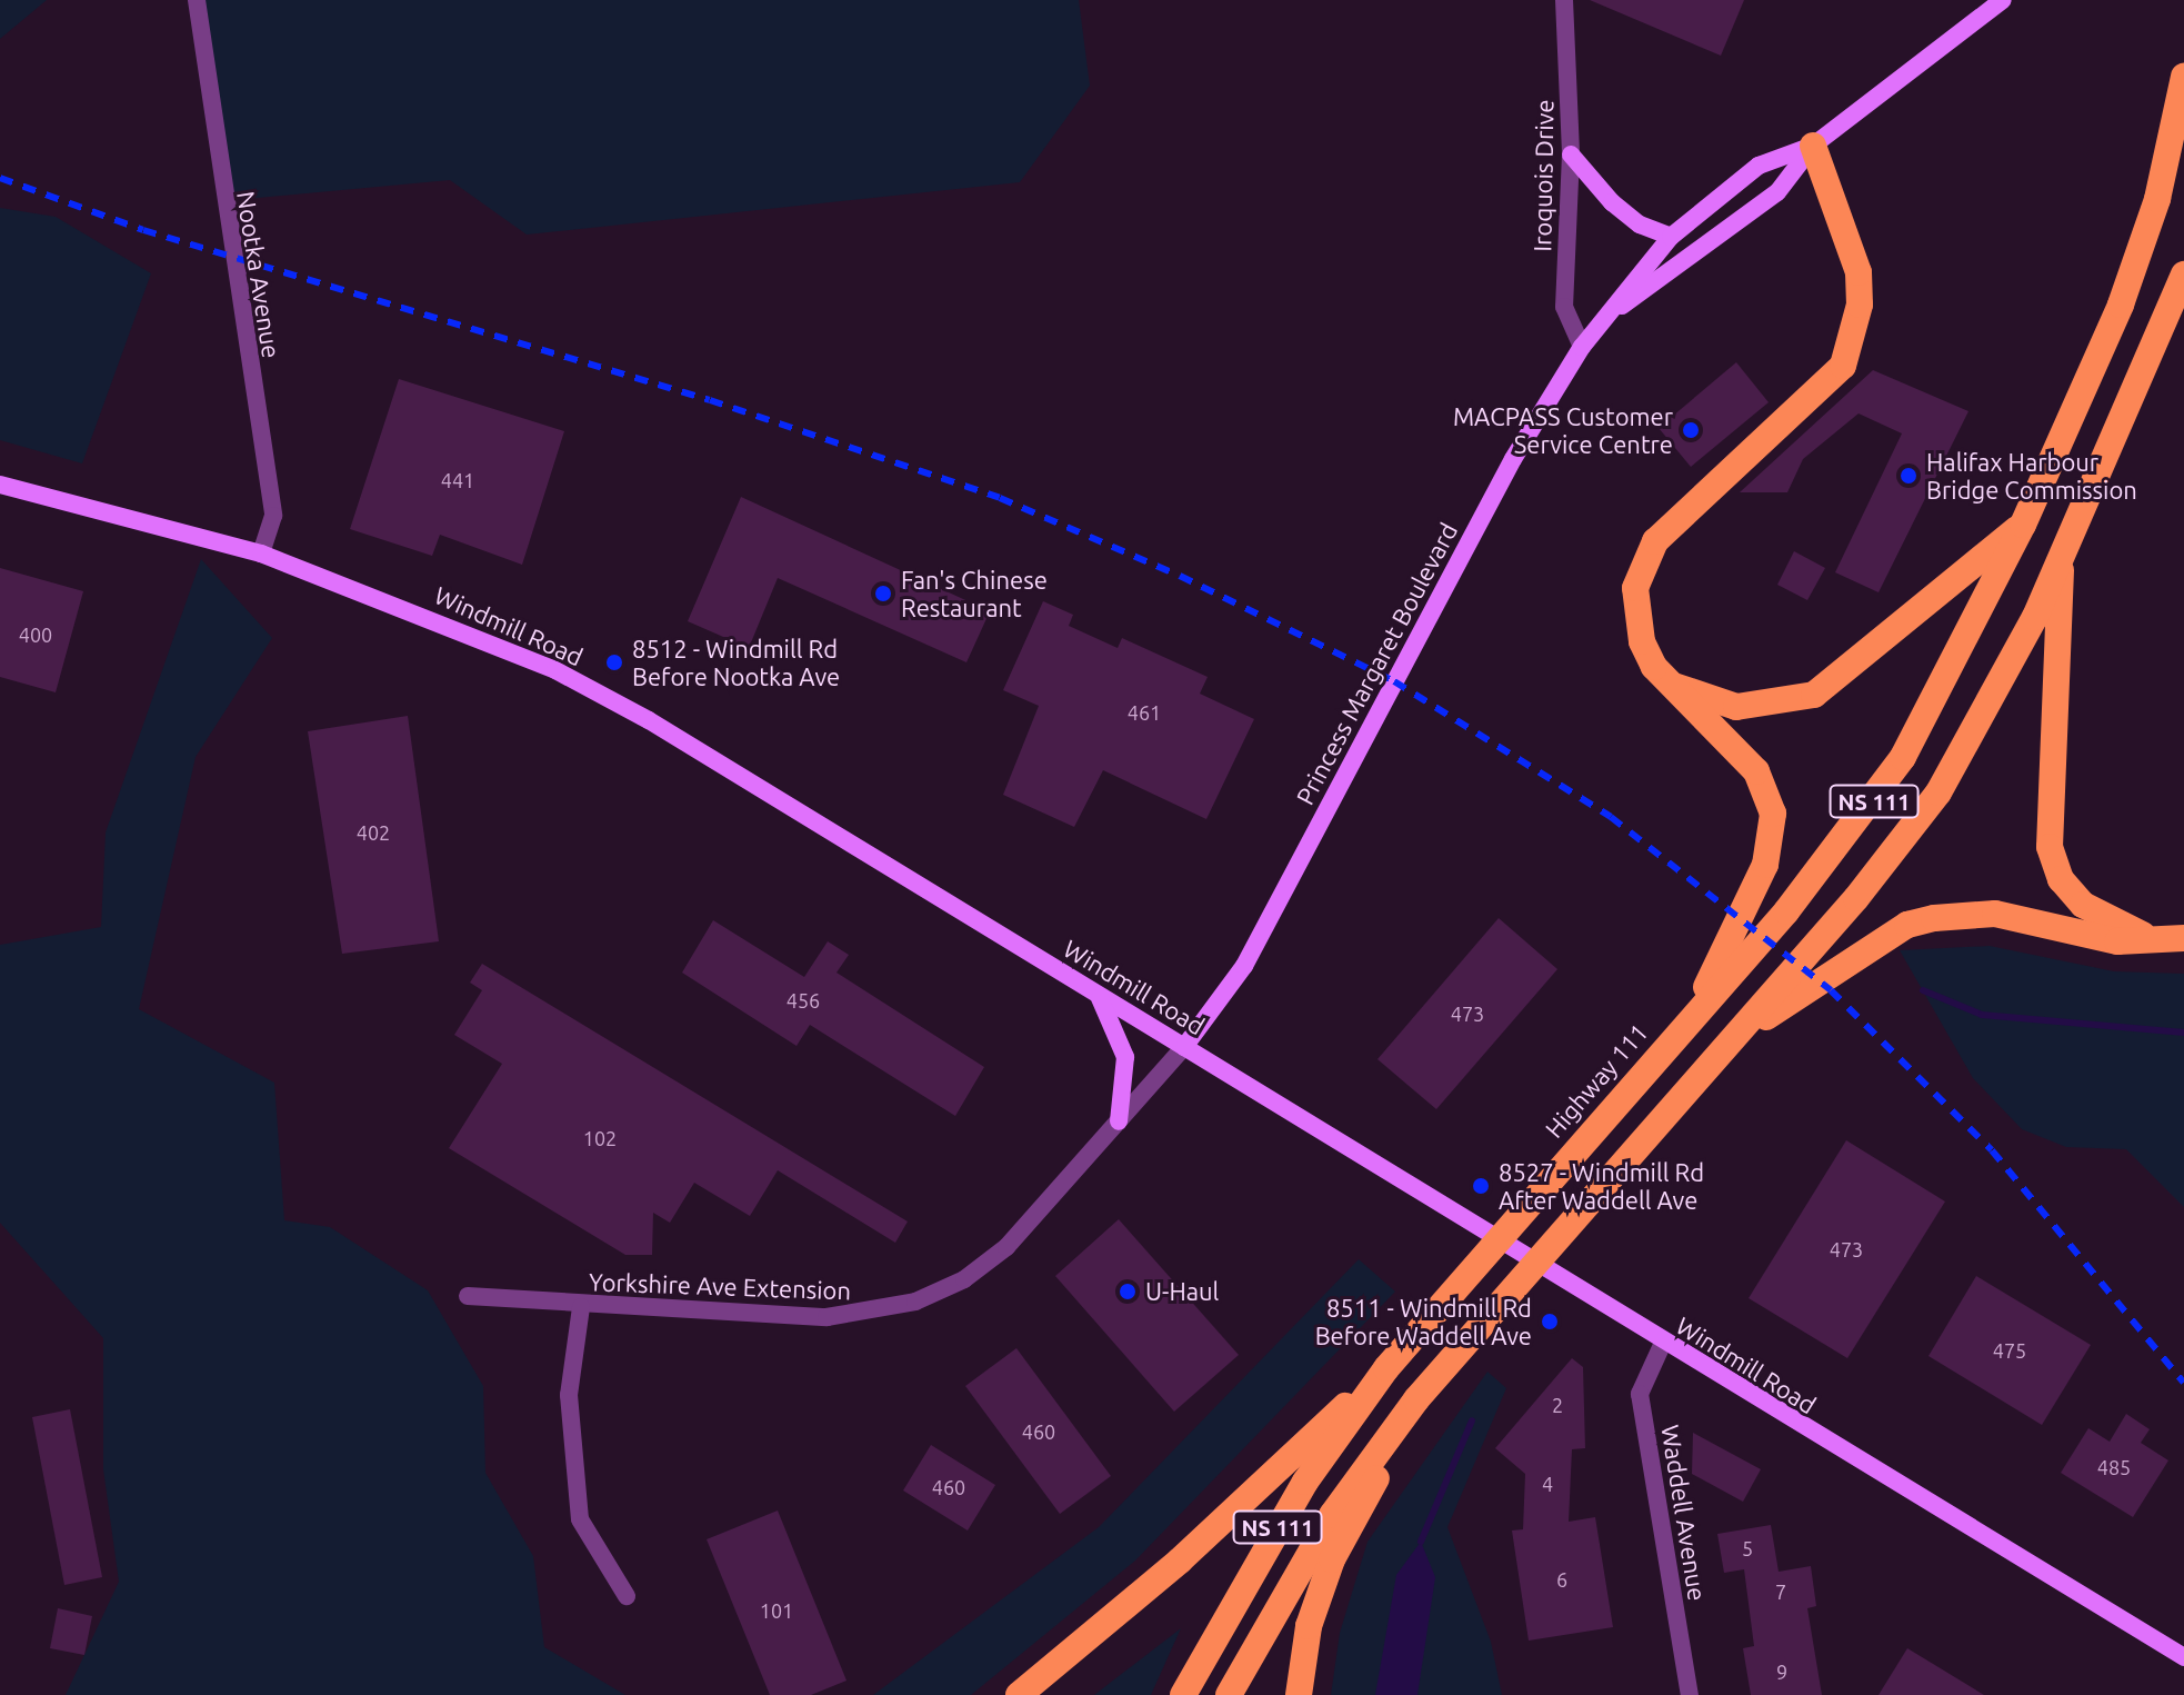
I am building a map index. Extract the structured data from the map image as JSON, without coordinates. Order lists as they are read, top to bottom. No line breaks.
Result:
{"streets":{"highway":["NS 111","Highway 111"],"main road":["Windmill Road","Princess Margaret Boulevard"],"street":["Iroquois Drive","Nootka Avenue","Yorkshire Ave Extension","Waddell Avenue"]},"crossings":[["Iroquois Drive","Princess Margaret Boulevard"],["Nootka Avenue","Windmill Road"],["Windmill Road","Princess Margaret Boulevard"],["Windmill Road","Yorkshire Ave Extension"],["Windmill Road","Waddell Avenue"],["Princess Margaret Boulevard","Yorkshire Ave Extension"]],"places":["MACPASS Customer Service Centre","Halifax Harbour Bridge Commission","Fan's Chinese Restaurant","8512 - Windmill Rd Before Nootka Ave","8527 - Windmill Rd After Waddell Ave","U-Haul","8511 - Windmill Rd Before Waddell Ave"],"house_numbers":["441","400","461","402","456","473","102","473","475","2","460","485","4","460","5","6","7","101","9"]}
